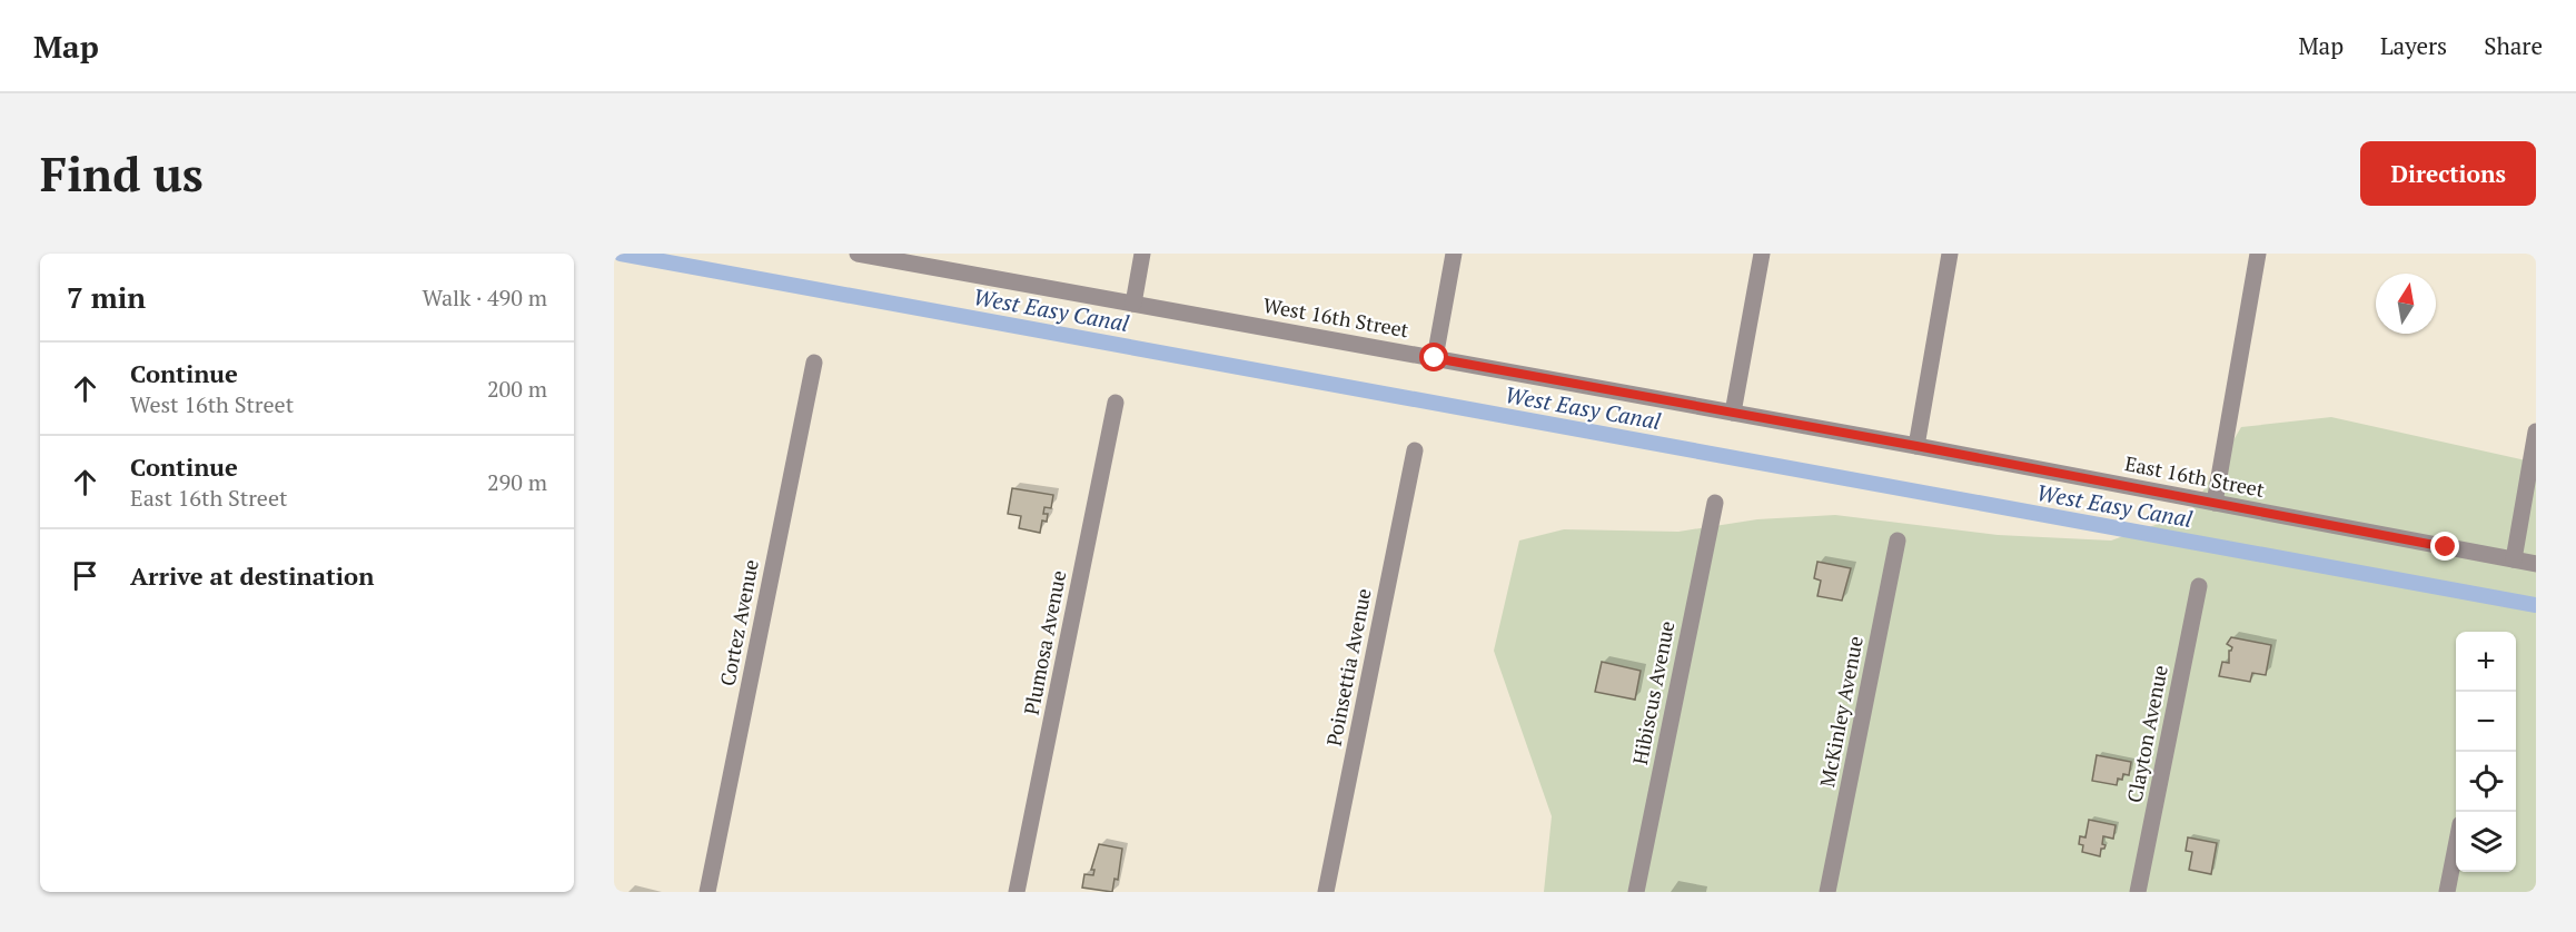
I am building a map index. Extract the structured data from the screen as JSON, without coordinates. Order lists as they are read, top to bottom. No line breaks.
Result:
{"streets":{"street":["West 16th Street","East 16th Street","Cortez Avenue","Plumosa Avenue","Poinsettia Avenue","Hibiscus Avenue","McKinley Avenue","Clayton Avenue"]},"crossings":[["West 16th Street","East 16th Street"]],"water":["West Easy Canal"],"north":"top","page":{"header":"Map","nav":["Map","Layers","Share"],"buttons":"Directions","title":"Find us","heading":["7 min","Walk · 490 m"],"list":[["Continue","West 16th Street","200 m"],["Continue","East 16th Street","290 m"],"Arrive at destination"],"map_buttons":["+","−"]}}
